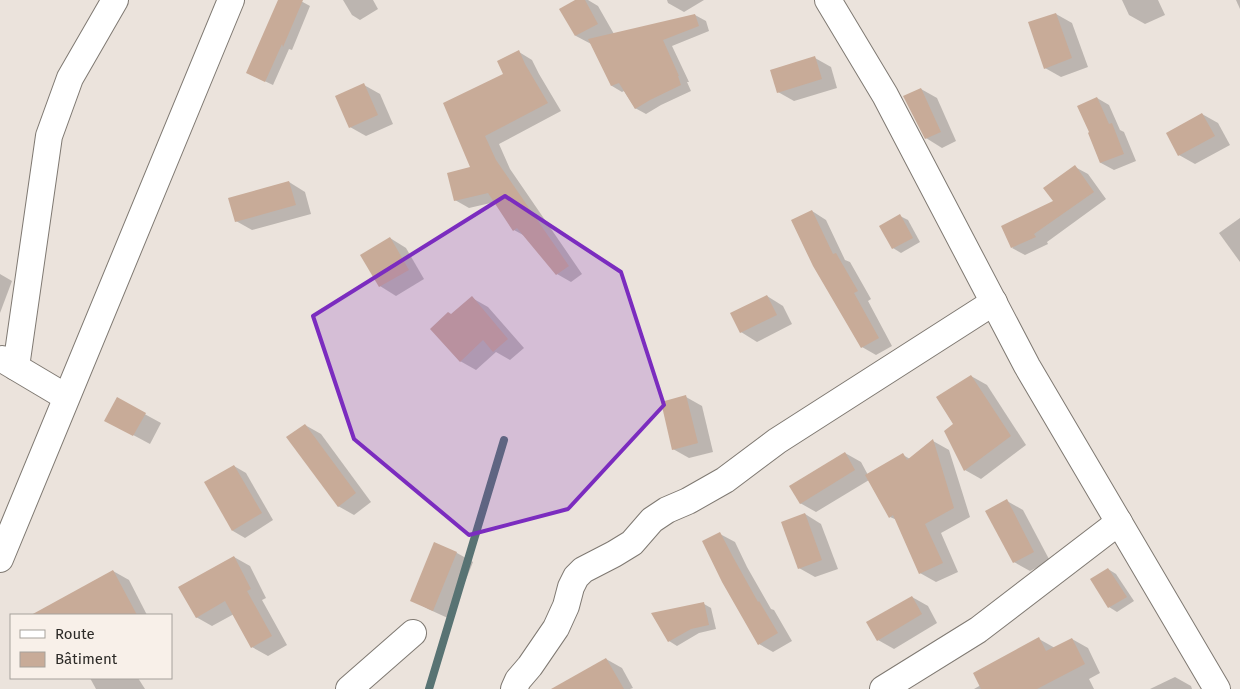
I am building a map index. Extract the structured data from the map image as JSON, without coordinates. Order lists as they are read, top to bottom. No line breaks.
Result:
{"legend":["Route","Bâtiment"]}
